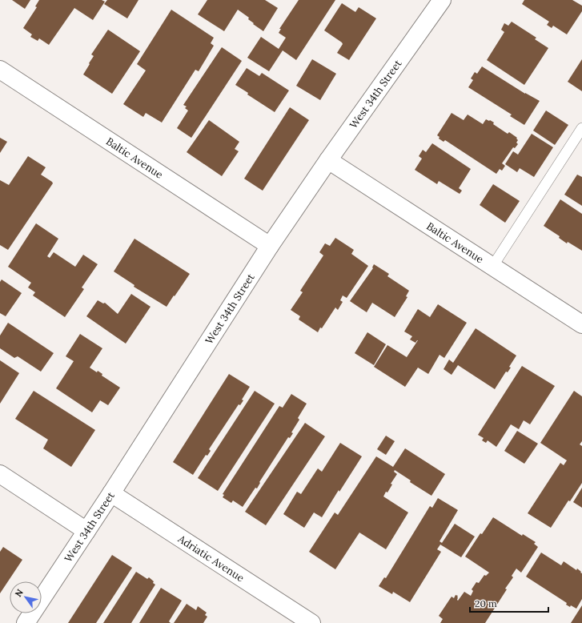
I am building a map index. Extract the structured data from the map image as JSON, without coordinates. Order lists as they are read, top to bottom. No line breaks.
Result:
{"streets":{"street":["West 34th Street","Baltic Avenue","Adriatic Avenue"]},"crossings":[["West 34th Street","Baltic Avenue"],["West 34th Street","Adriatic Avenue"]],"scale_bar":"20 m","north":"top left"}
